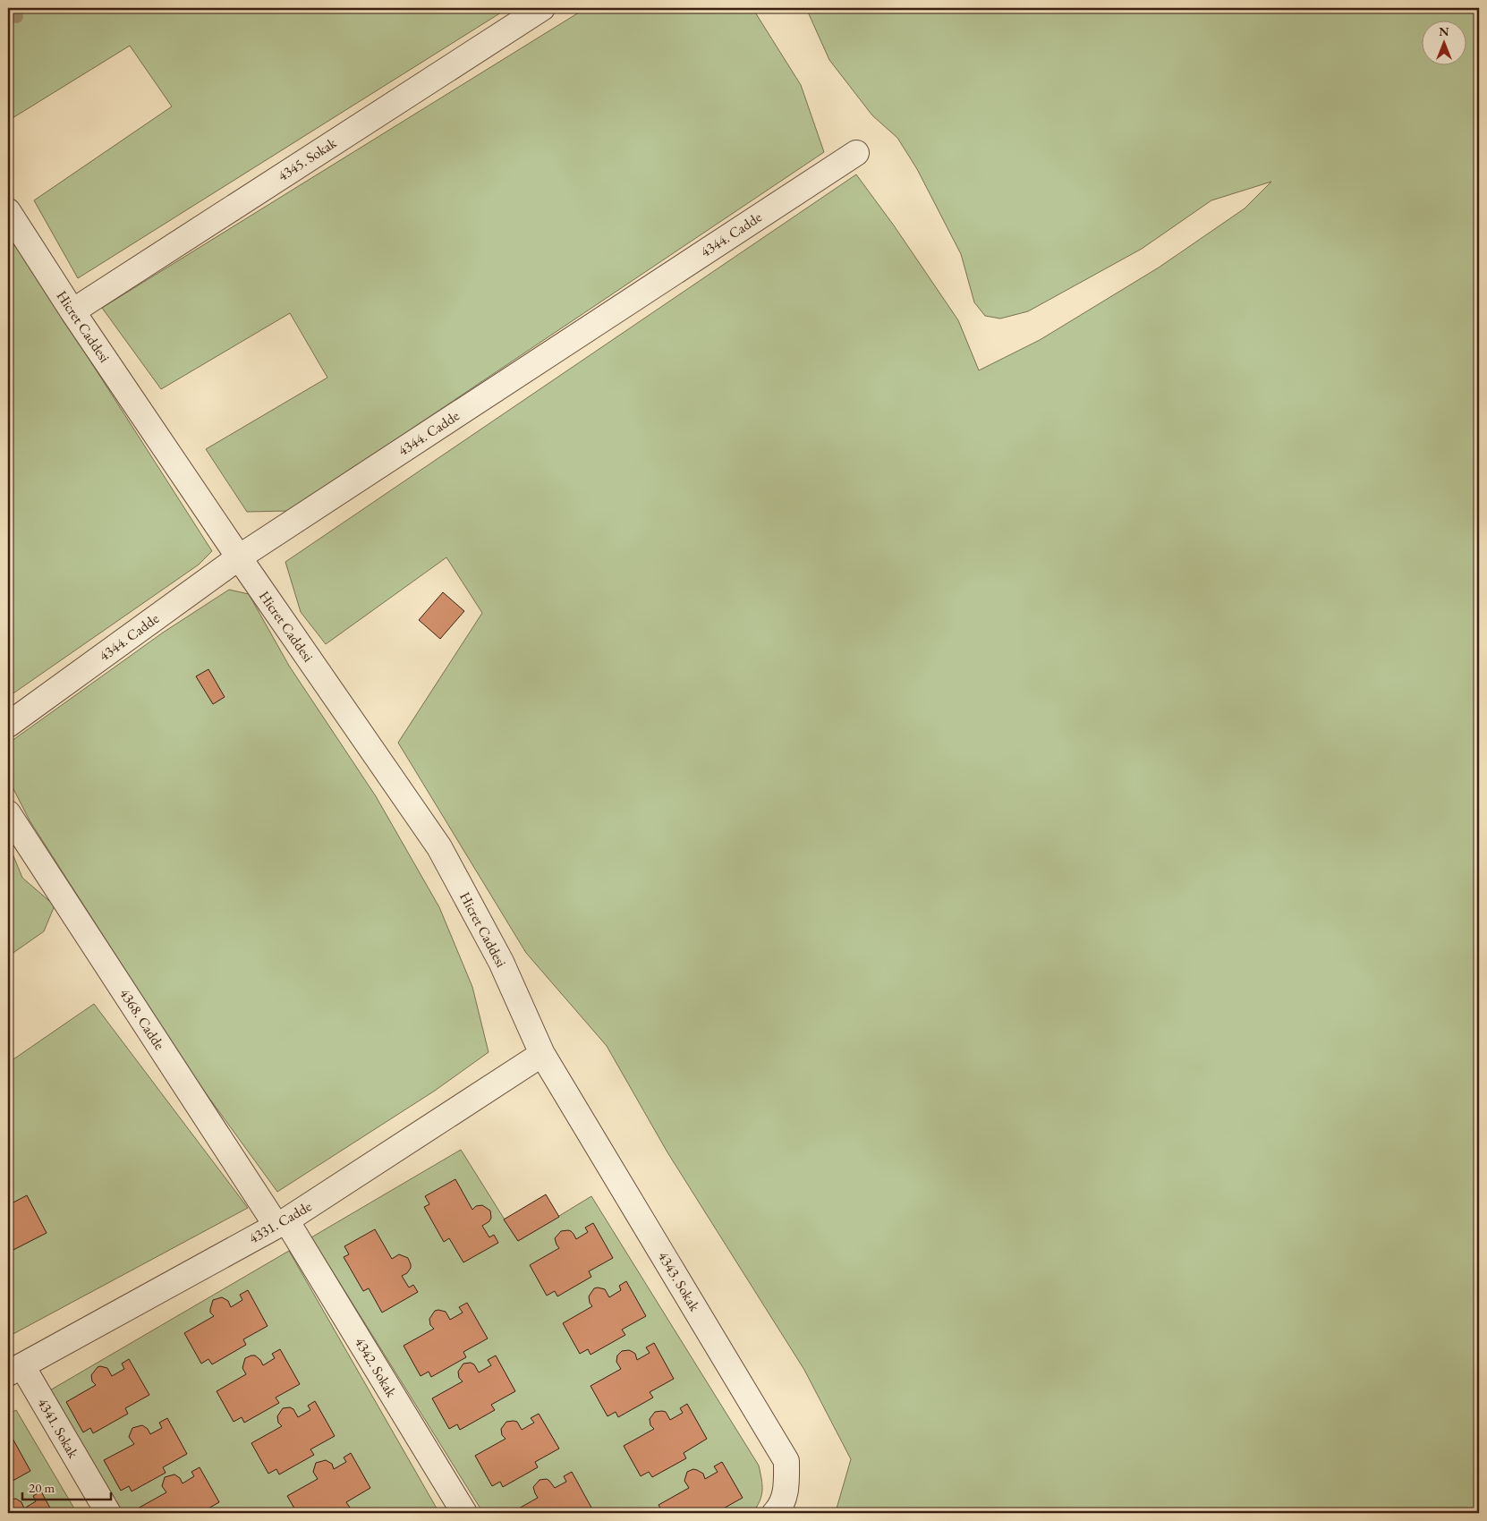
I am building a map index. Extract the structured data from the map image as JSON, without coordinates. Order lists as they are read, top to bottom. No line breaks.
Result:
{"streets":{"street":["4345. Sokak","4344. Cadde","Hicret Caddesi","4368. Cadde","4331. Cadde","4343. Sokak","4342. Sokak","4341. Sokak"]},"crossings":[["4345. Sokak","Hicret Caddesi"],["4344. Cadde","Hicret Caddesi"],["Hicret Caddesi","4331. Cadde"],["Hicret Caddesi","4343. Sokak"],["4368. Cadde","4331. Cadde"],["4368. Cadde","4342. Sokak"],["4331. Cadde","4343. Sokak"],["4331. Cadde","4342. Sokak"],["4331. Cadde","4341. Sokak"]],"scale_bar":"20 m","north":"top"}
